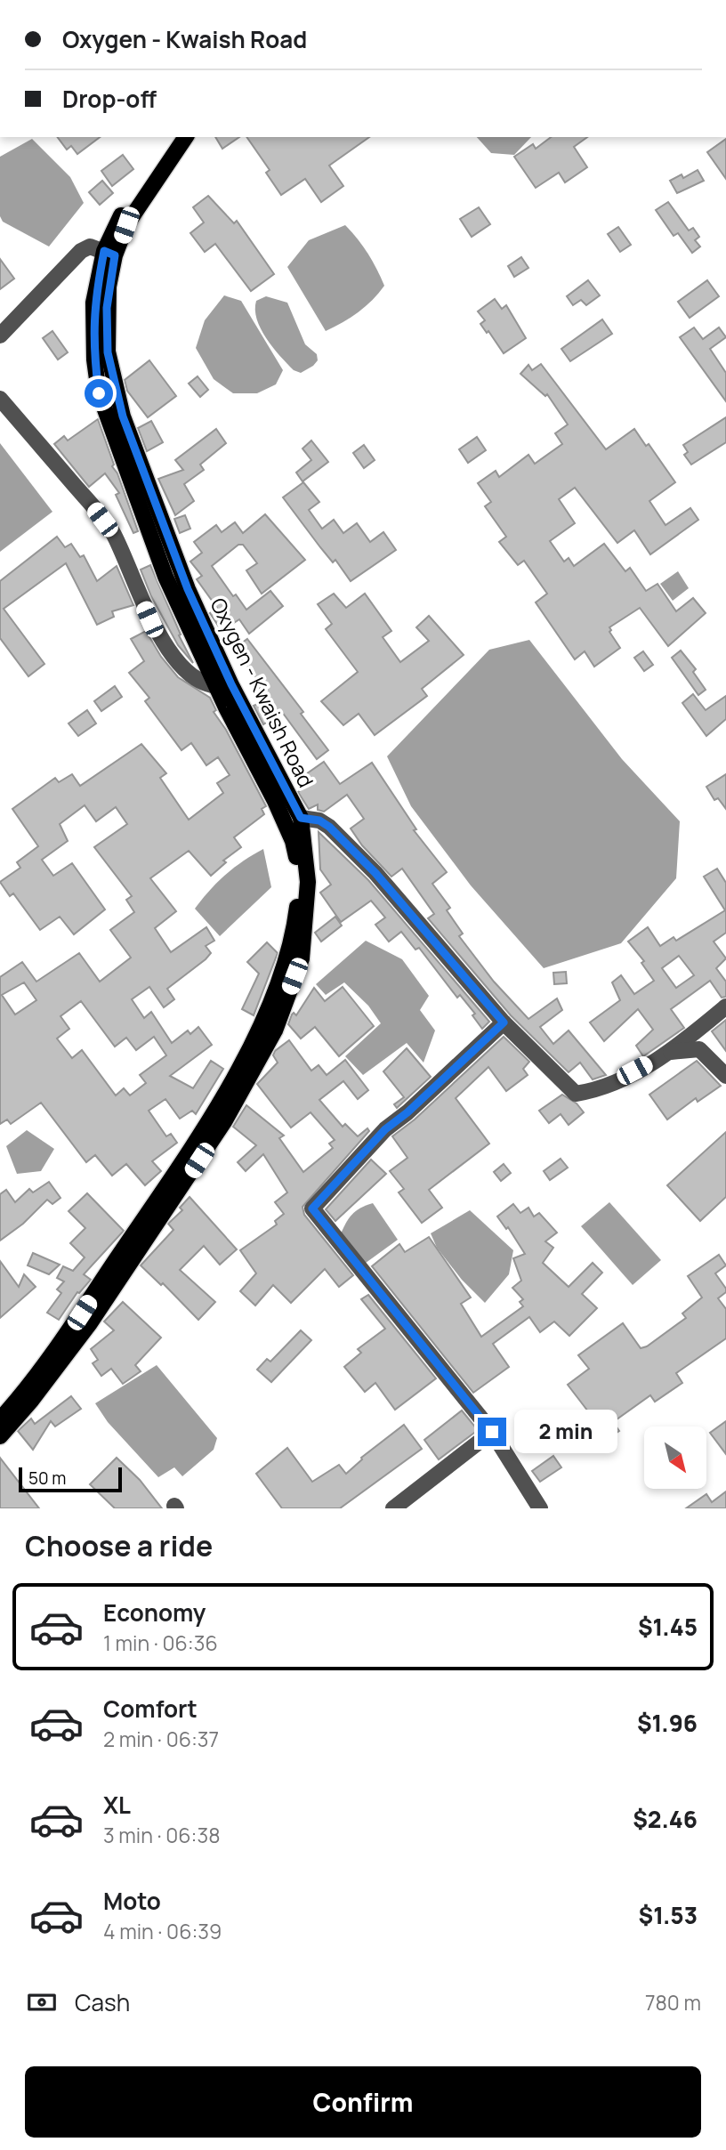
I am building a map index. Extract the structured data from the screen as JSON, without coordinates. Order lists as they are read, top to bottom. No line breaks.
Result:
{"streets":{"main road":["Oxygen - Kwaish Road"]},"scale_bar":"50 m","north":"bottom right","page":{"banner":["Oxygen - Kwaish Road","Drop-off"],"bubble":"2 min","scale":"50 m","heading":"Choose a ride","list":[{"name":"Economy","note":"1 min · 06:36","value":"$1.45"},{"name":"Comfort","note":"2 min · 06:37","value":"$1.96"},{"name":"XL","note":"3 min · 06:38","value":"$2.46"},{"name":"Moto","note":"4 min · 06:39","value":"$1.53"}],"pay":["Cash","780 m"],"buttons":"Confirm"}}
